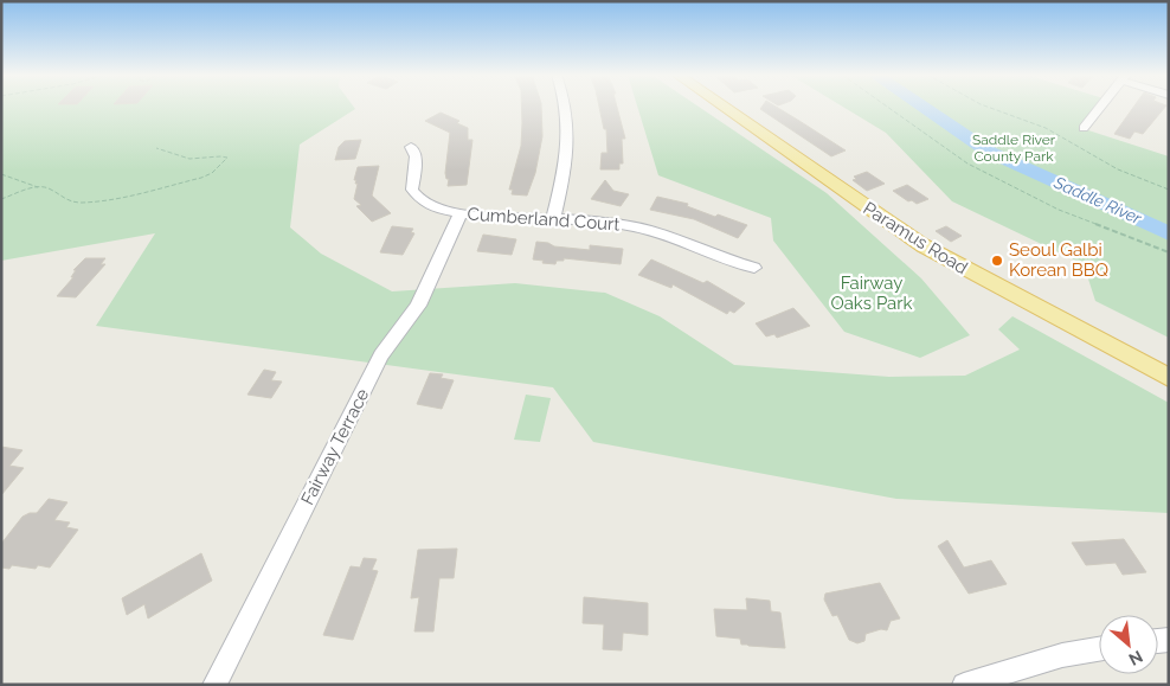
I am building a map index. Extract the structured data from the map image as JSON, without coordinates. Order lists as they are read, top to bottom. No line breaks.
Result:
{"streets":{"main road":["Paramus Road"],"street":["Cumberland Court","Fairway Terrace"]},"crossings":[["Cumberland Court","Fairway Terrace"]],"water":["Saddle River"],"parks":["Saddle River County Park","Fairway Oaks Park"],"places":["Seoul Galbi Korean BBQ"],"north":"bottom right"}
